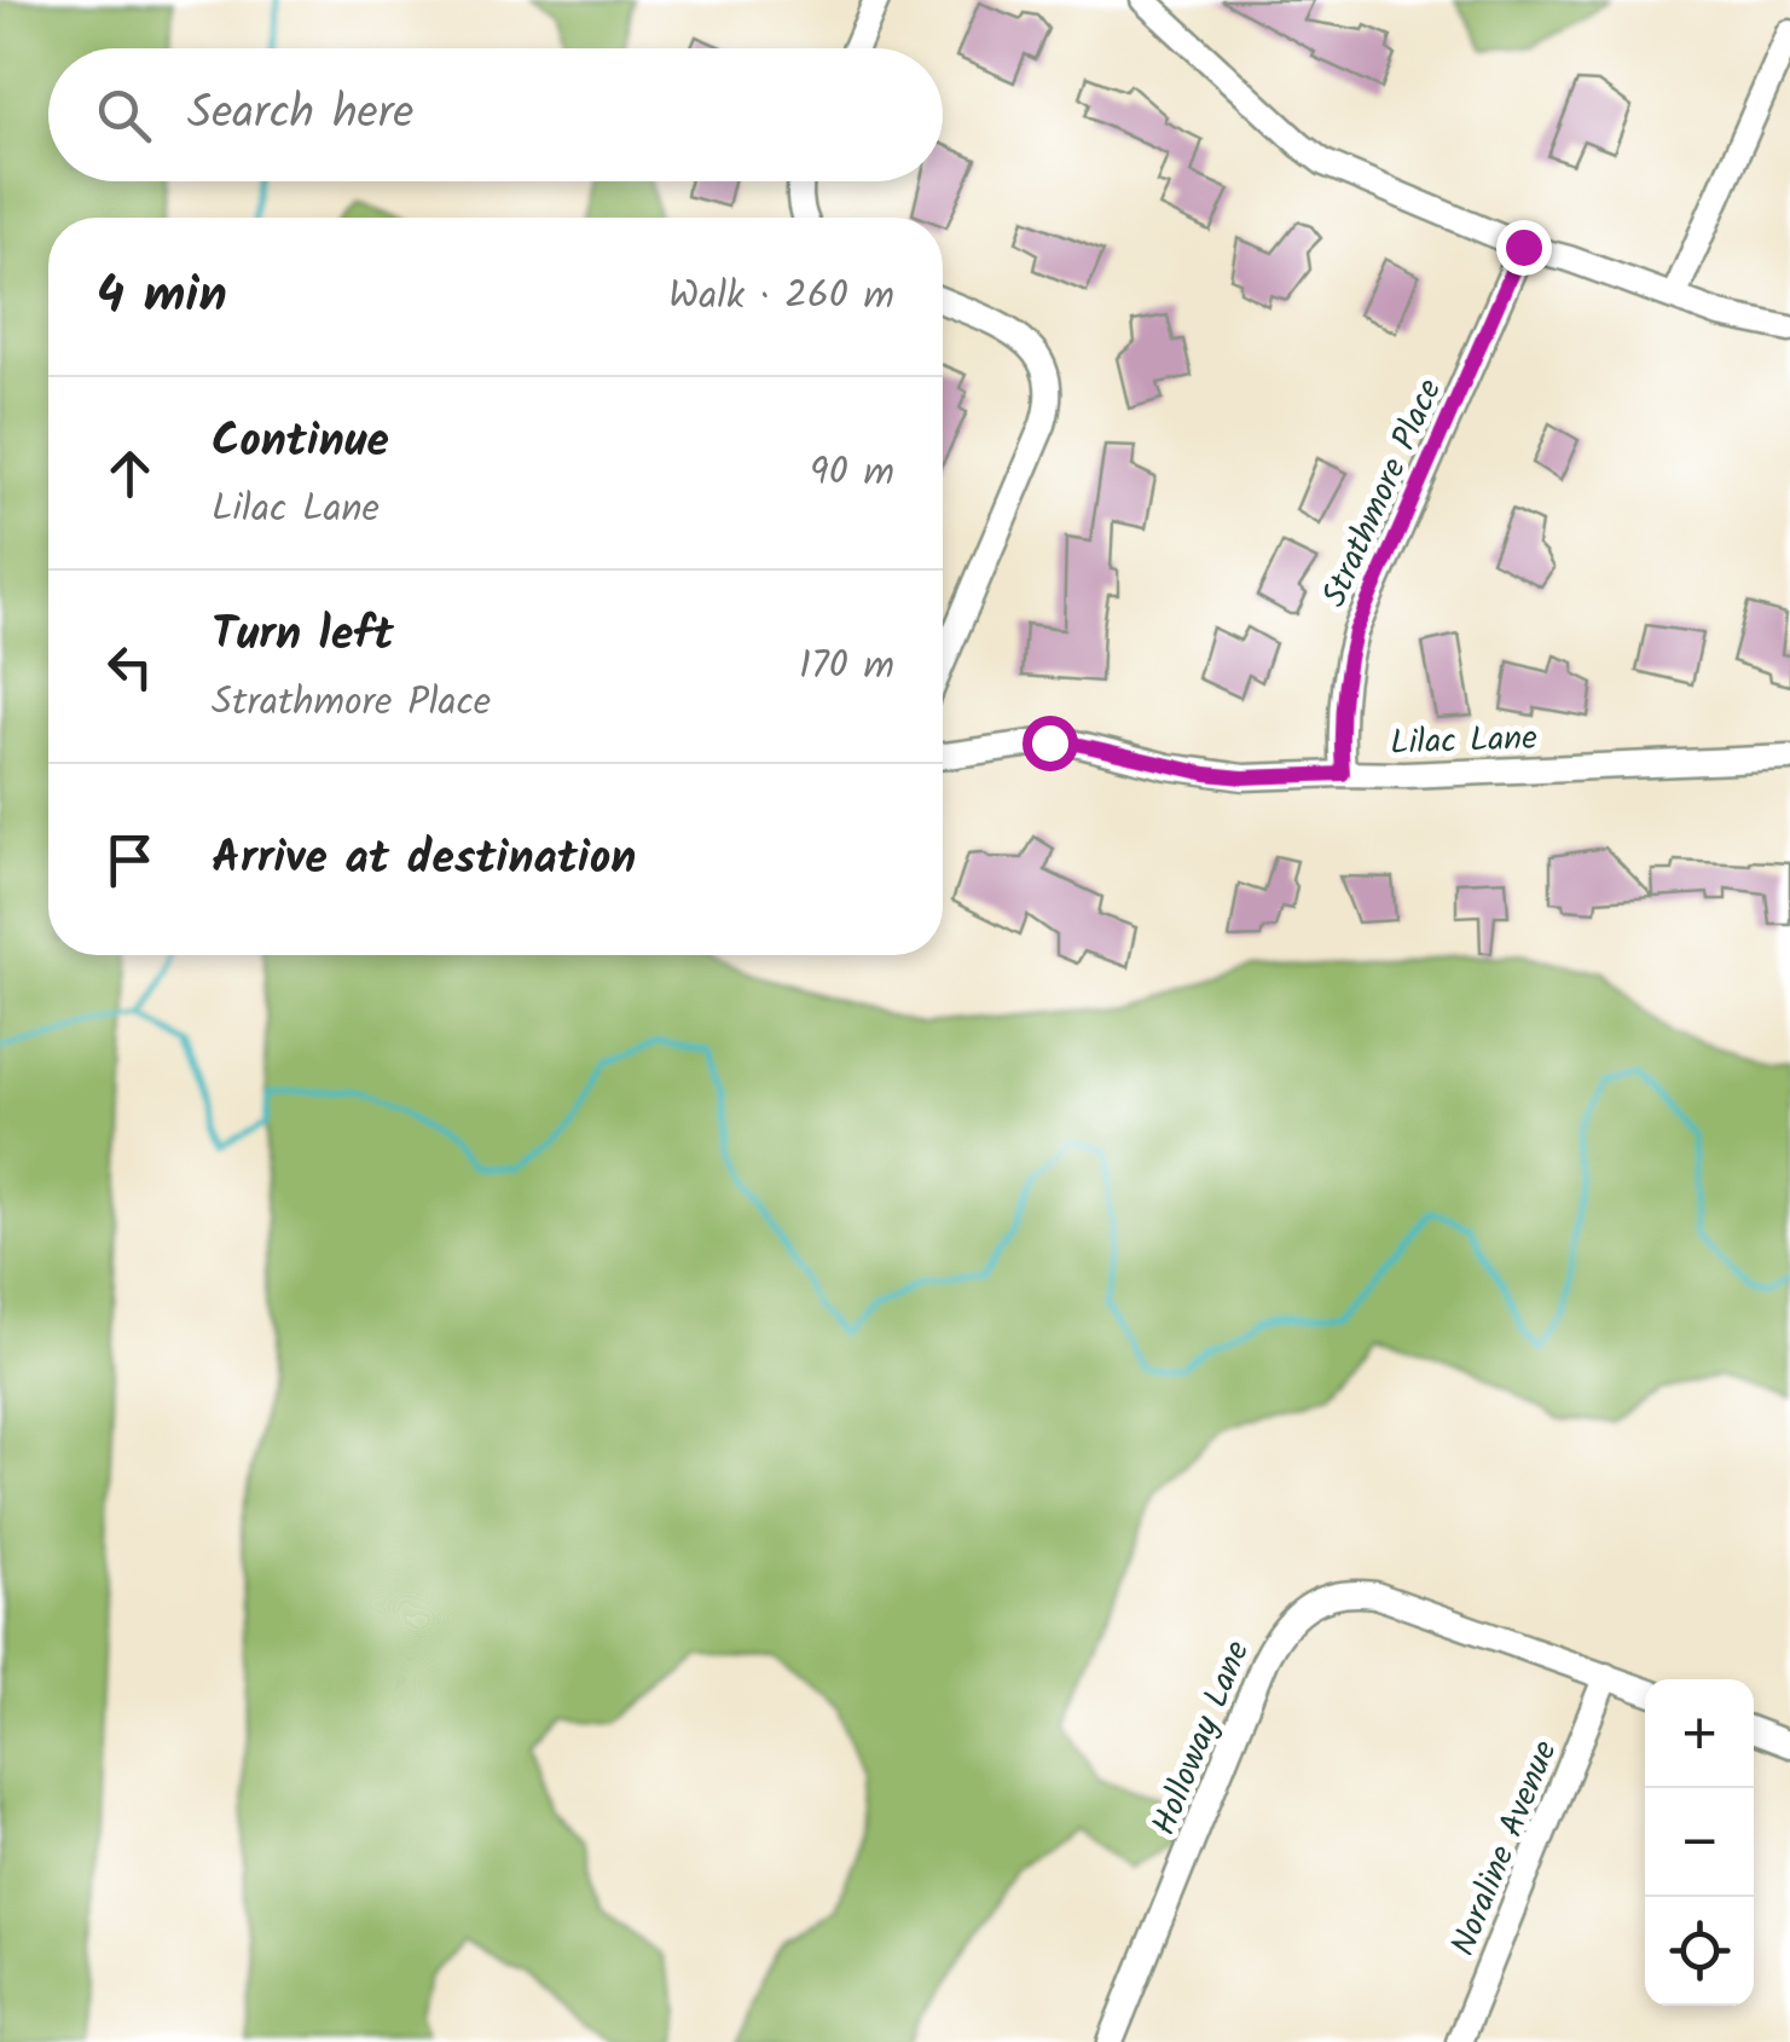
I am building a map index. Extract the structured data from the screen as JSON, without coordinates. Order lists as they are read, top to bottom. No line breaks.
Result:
{"streets":{"street":["Strathmore Place","Lilac Lane","Holloway Lane","Noraline Avenue"]},"crossings":[["Strathmore Place","Lilac Lane"],["Holloway Lane","Noraline Avenue"]],"page":{"search":"Search here","heading":["4 min","Walk · 260 m"],"list":[["Continue","Lilac Lane","90 m"],["Turn left","Strathmore Place","170 m"],"Arrive at destination"],"map_buttons":["+","−"]}}
